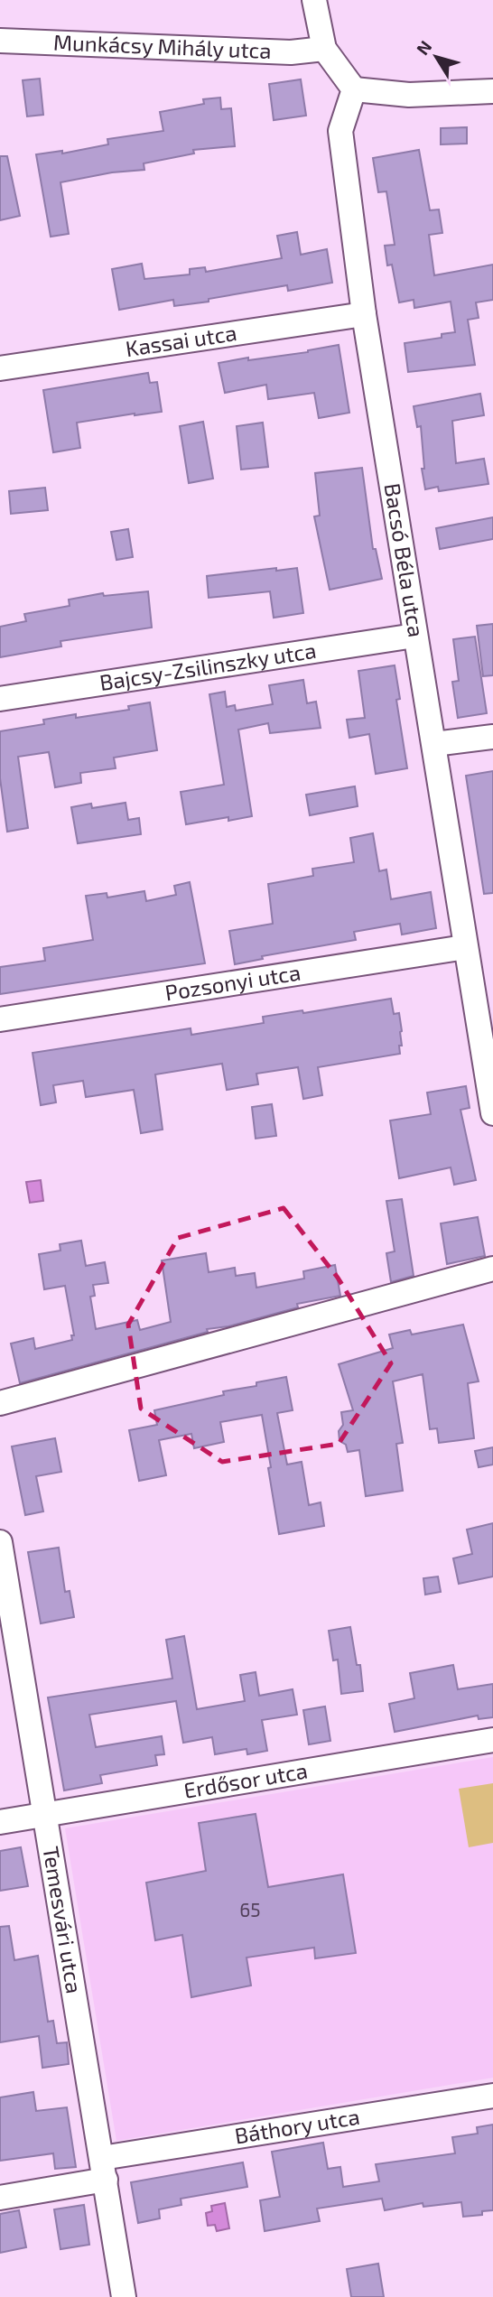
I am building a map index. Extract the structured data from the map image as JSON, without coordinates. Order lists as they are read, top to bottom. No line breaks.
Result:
{"streets":{"street":["Munkácsy Mihály utca","Kassai utca","Bacsó Béla utca","Bajcsy-Zsilinszky utca","Pozsonyi utca","Erdősor utca","Temesvári utca","Báthory utca"]},"crossings":[["Kassai utca","Bacsó Béla utca"],["Bacsó Béla utca","Bajcsy-Zsilinszky utca"],["Bacsó Béla utca","Pozsonyi utca"],["Erdősor utca","Temesvári utca"],["Temesvári utca","Báthory utca"]],"house_numbers":["65"],"north":"top left"}
